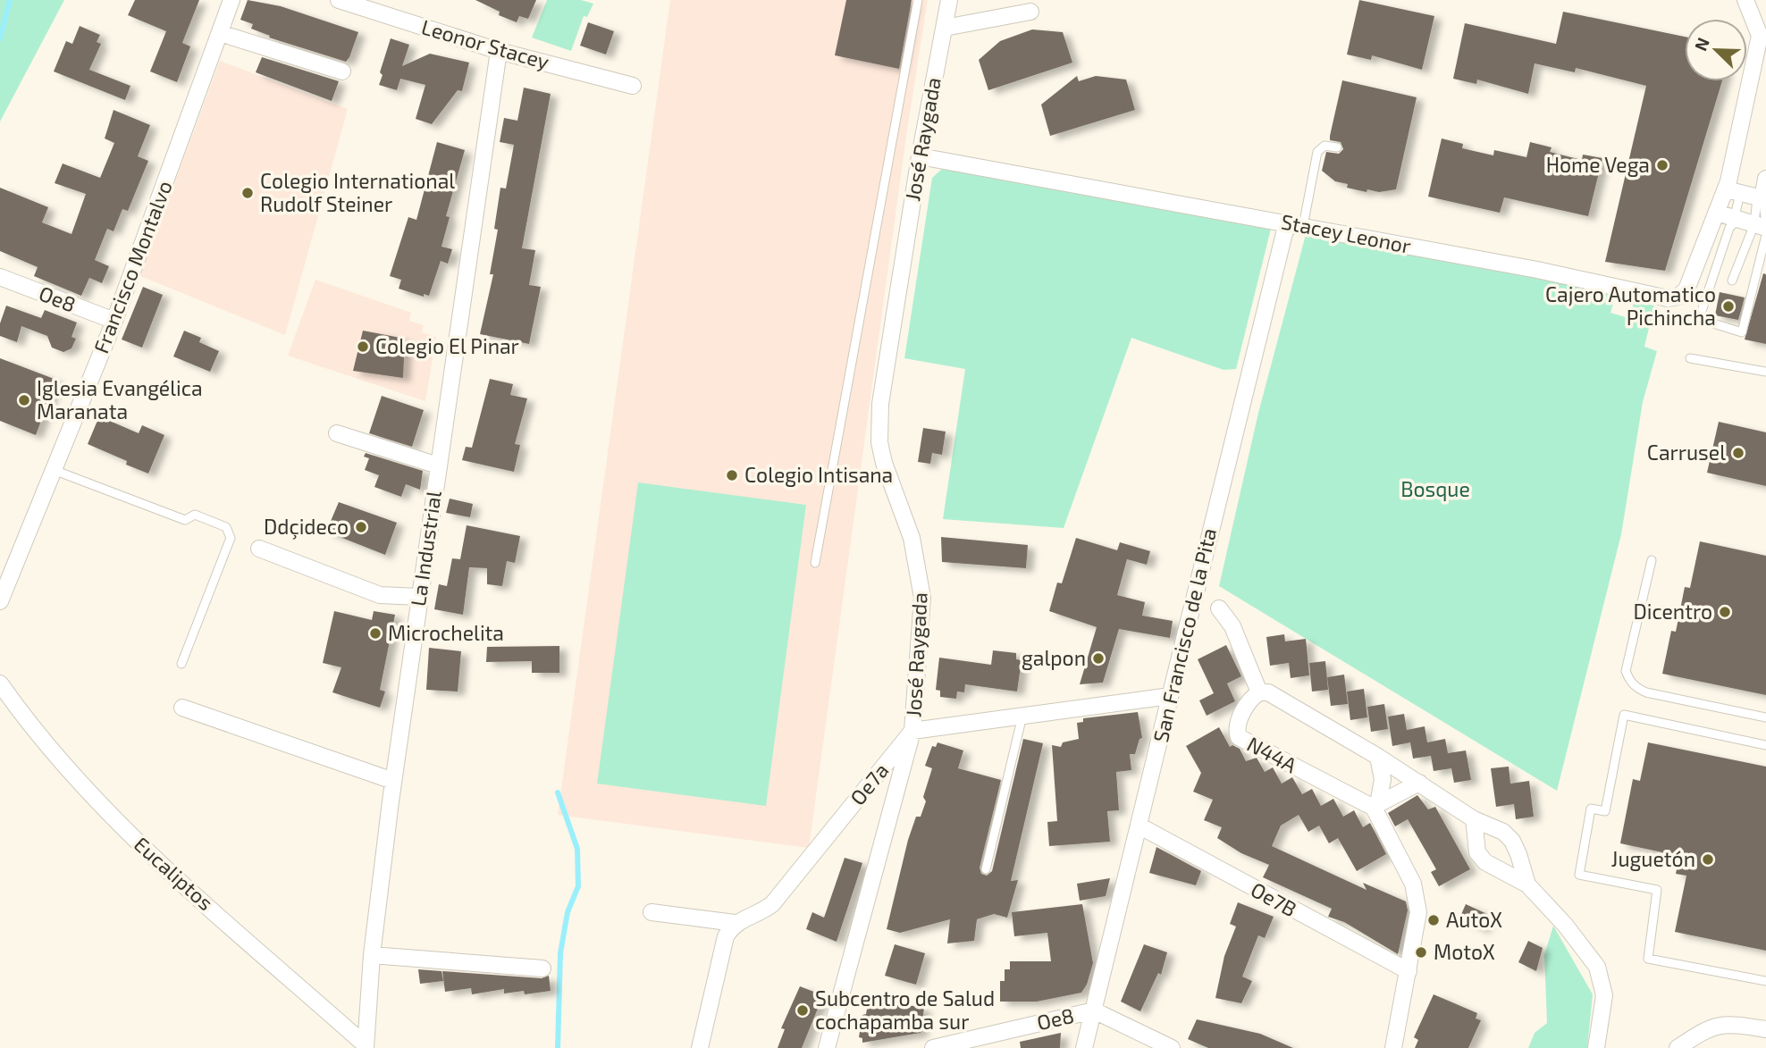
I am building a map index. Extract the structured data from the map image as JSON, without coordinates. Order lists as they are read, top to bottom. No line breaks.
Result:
{"streets":{"street":["Leonor Stacey","José Raygada","Stacey Leonor","Francisco Montalvo","Oe8","La Industrial","San Francisco de la Pita","N44A","Oe7a","Eucaliptos","Oe7B"]},"crossings":[["Leonor Stacey","La Industrial"],["José Raygada","Stacey Leonor"],["José Raygada","Oe7a"],["Stacey Leonor","San Francisco de la Pita"],["Francisco Montalvo","Oe8"],["Oe8","San Francisco de la Pita"],["La Industrial","Eucaliptos"],["San Francisco de la Pita","Oe7B"]],"parks":["Bosque"],"places":["Home Vega","Colegio International Rudolf Steiner","Cajero Automatico Pichincha","Colegio El Pinar","Iglesia Evangélica Maranata","Carrusel","Colegio Intisana","Ddçideco","Dicentro","Microchelita","galpon","Juguetón","AutoX","MotoX","Subcentro de Salud cochapamba sur"],"north":"top left"}
